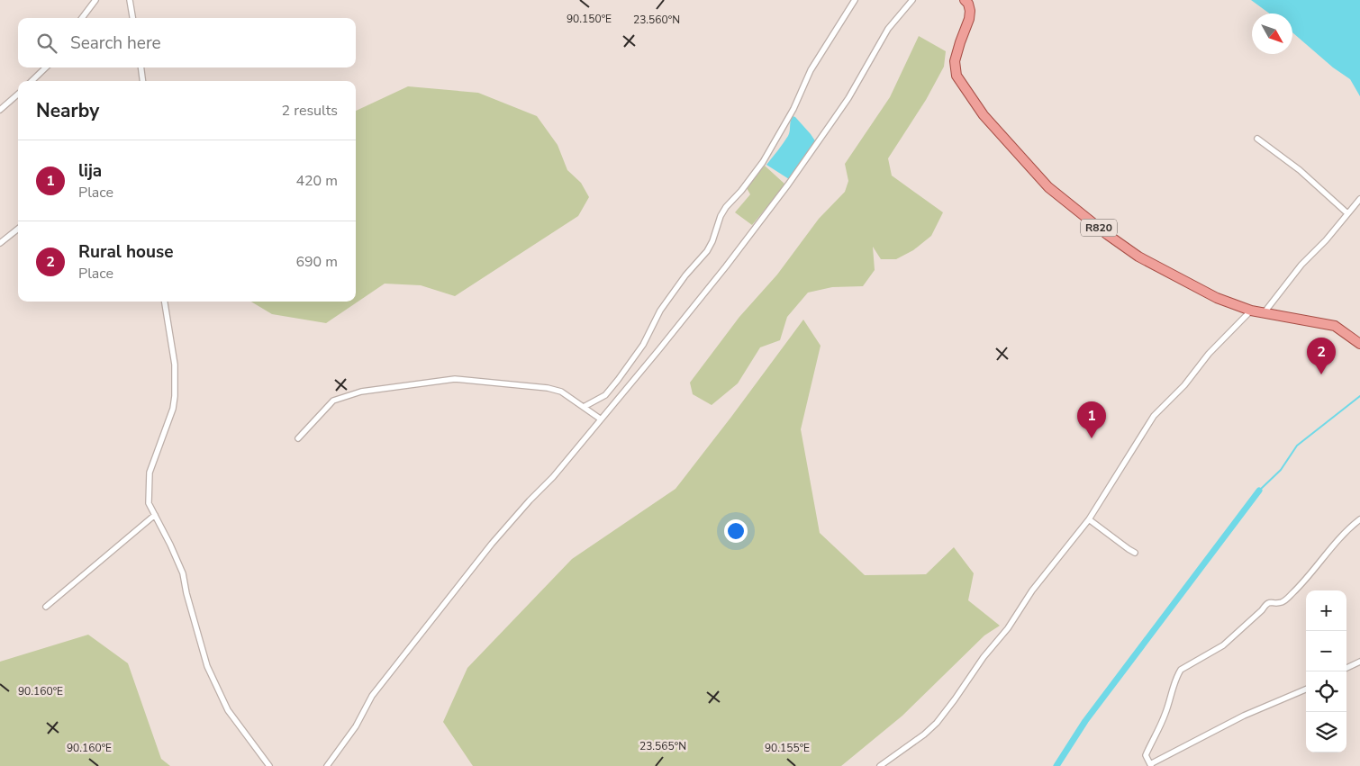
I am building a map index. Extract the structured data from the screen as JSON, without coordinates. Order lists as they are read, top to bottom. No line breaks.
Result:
{"streets":{"main road":["R820"]},"north":"bottom right","page":{"search":"Search here","heading":["Nearby","2 results"],"list":[{"mark":"1","name":"lija","note":"Place","value":"420 m"},{"mark":"2","name":"Rural house","note":"Place","value":"690 m"}],"pins":["2","1"],"map_buttons":["+","−"]},"coordinates":["90.150°E","23.560°N","90.160°E","23.565°N","90.155°E"]}
